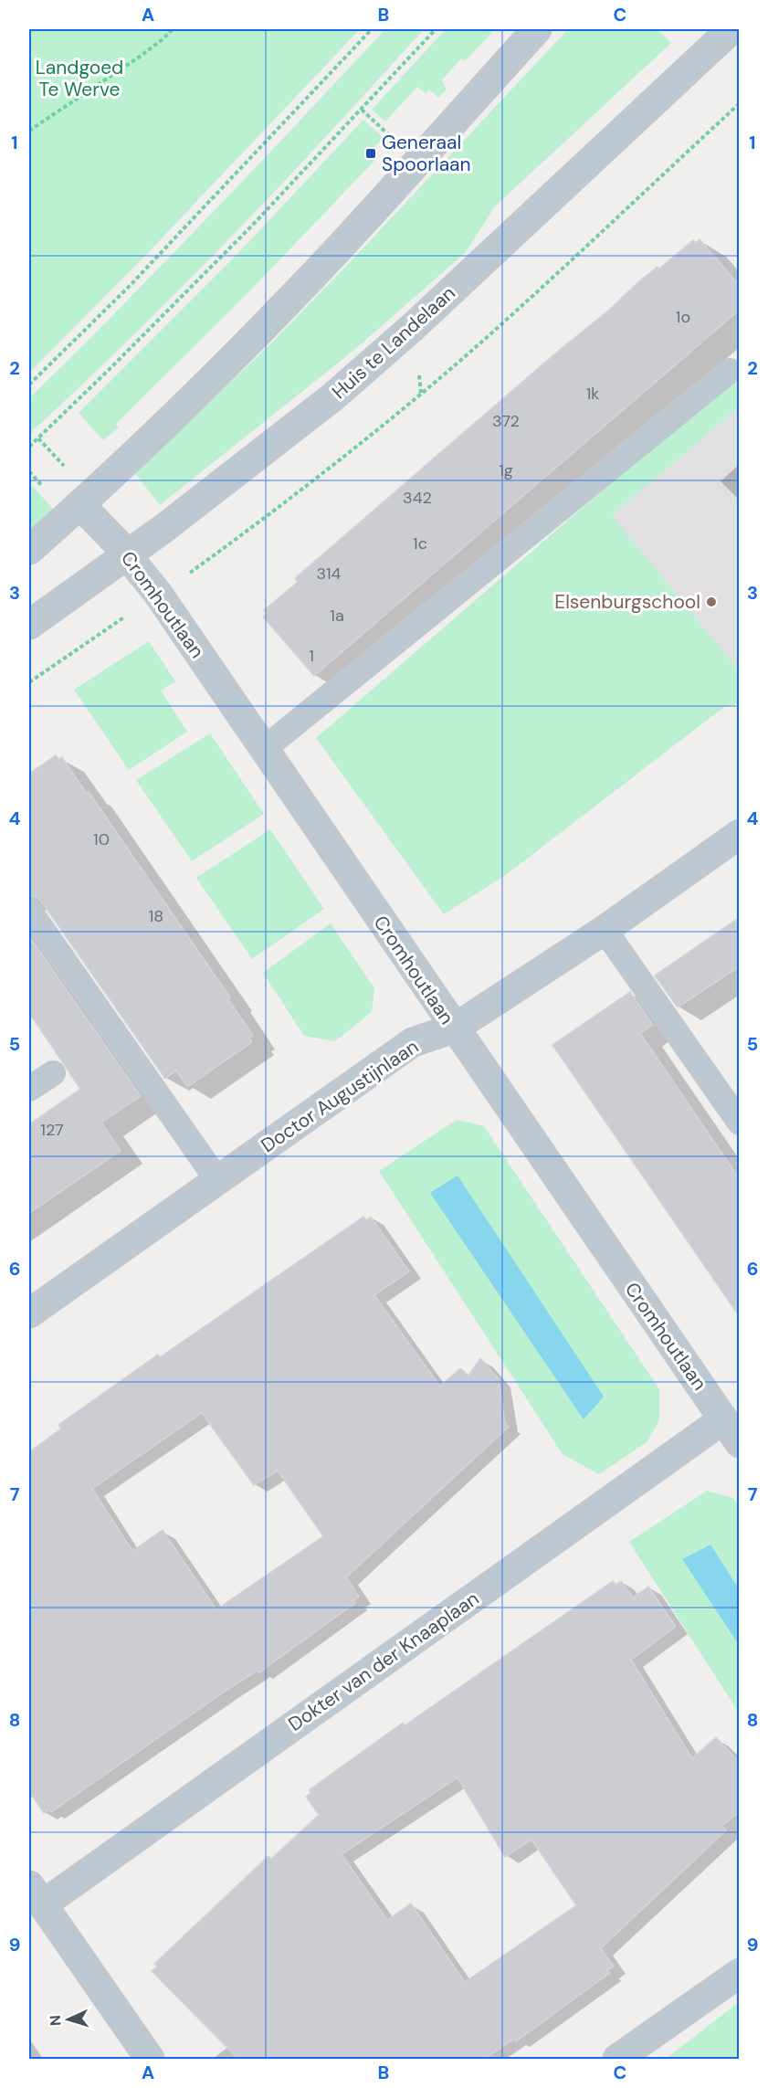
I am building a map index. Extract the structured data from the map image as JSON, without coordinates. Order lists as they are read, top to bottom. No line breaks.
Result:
{"streets":{"street":["Huis te Landelaan","Cromhoutlaan","Doctor Augustijnlaan","Dokter van der Knaaplaan"]},"crossings":[["Huis te Landelaan","Cromhoutlaan"],["Cromhoutlaan","Doctor Augustijnlaan"],["Cromhoutlaan","Dokter van der Knaaplaan"]],"parks":["Landgoed Te Werve"],"places":{"transit":["Generaal Spoorlaan"],"other":["Elsenburgschool"]},"house_numbers":["1o","1k","372","1g","342","1c","314","1a","1","10","18","127"],"north":"left","grid":{"columns":["A","B","C"],"rows":["1","2","3","4","5","6","7","8","9"]}}
